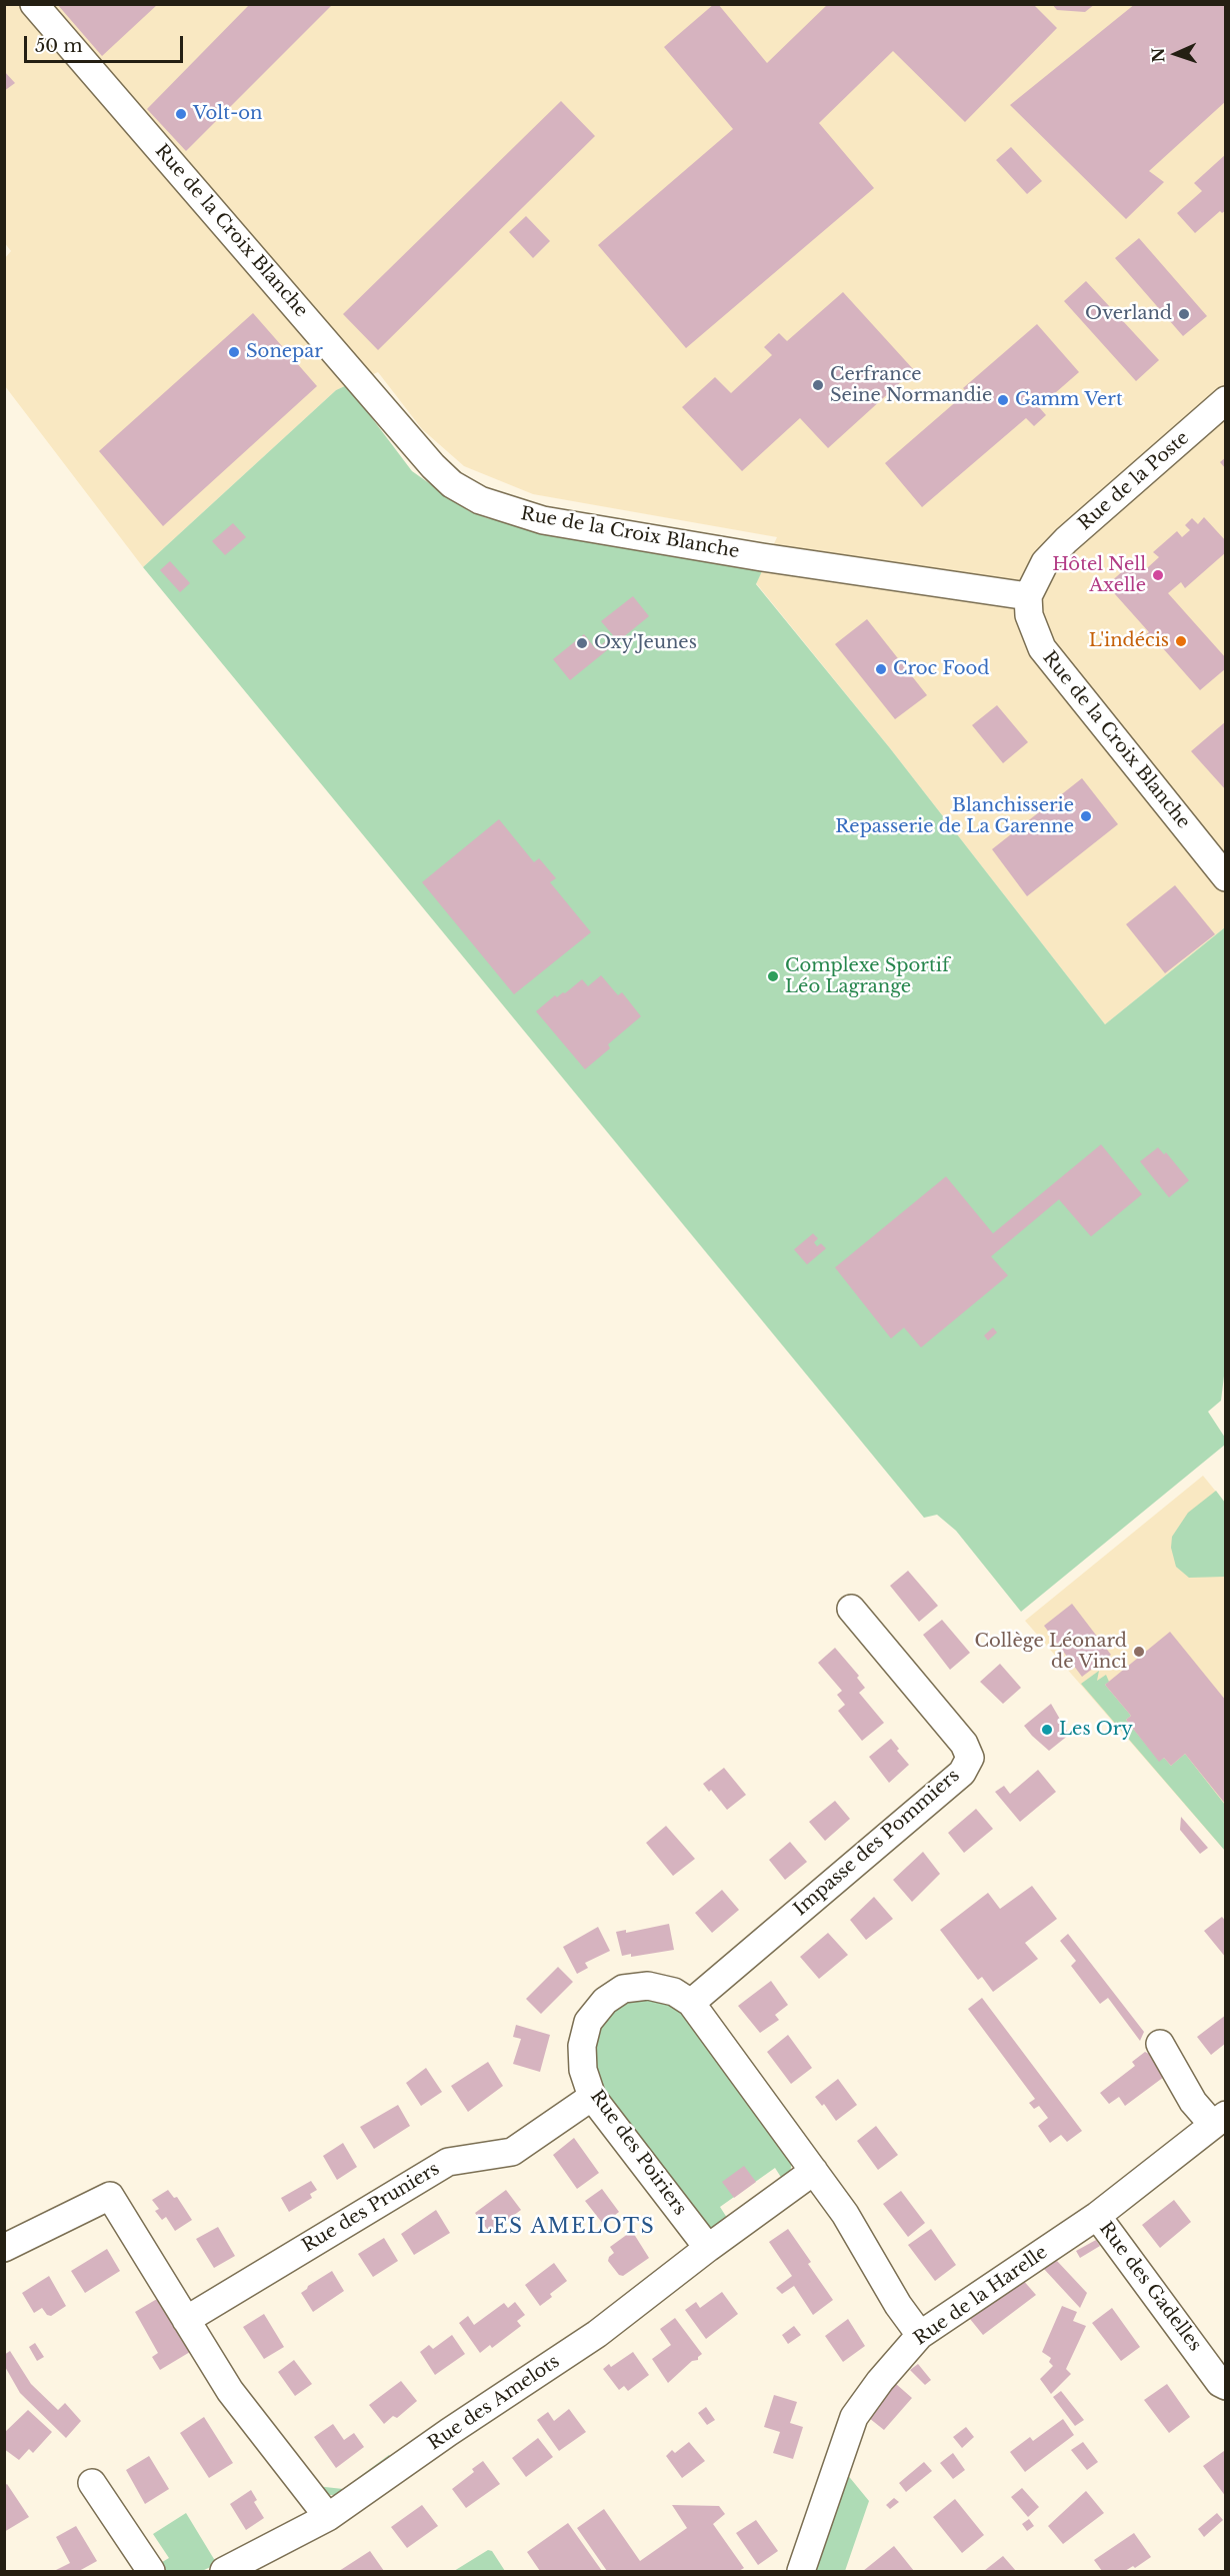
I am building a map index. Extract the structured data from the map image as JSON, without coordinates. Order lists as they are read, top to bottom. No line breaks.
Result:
{"streets":{"street":["Rue de la Croix Blanche","Rue de la Poste","Impasse des Pommiers","Rue des Poiriers","Rue des Pruniers","Rue des Gadelles","Rue de la Harelle","Rue des Amelots"]},"crossings":[["Rue de la Croix Blanche","Rue de la Poste"],["Impasse des Pommiers","Rue des Poiriers"],["Rue des Poiriers","Rue des Pruniers"],["Rue des Poiriers","Rue des Amelots"],["Rue des Gadelles","Rue de la Harelle"]],"districts":["LES AMELOTS"],"places":["Volt-on","Overland","Sonepar","Cerfrance Seine Normandie","Gamm Vert","Hôtel Nell Axelle","L'indécis","Oxy'Jeunes","Croc Food","Blanchisserie Repasserie de La Garenne","Complexe Sportif Léo Lagrange","Collège Léonard de Vinci","Les Ory"],"scale_bar":"50 m","north":"left"}
